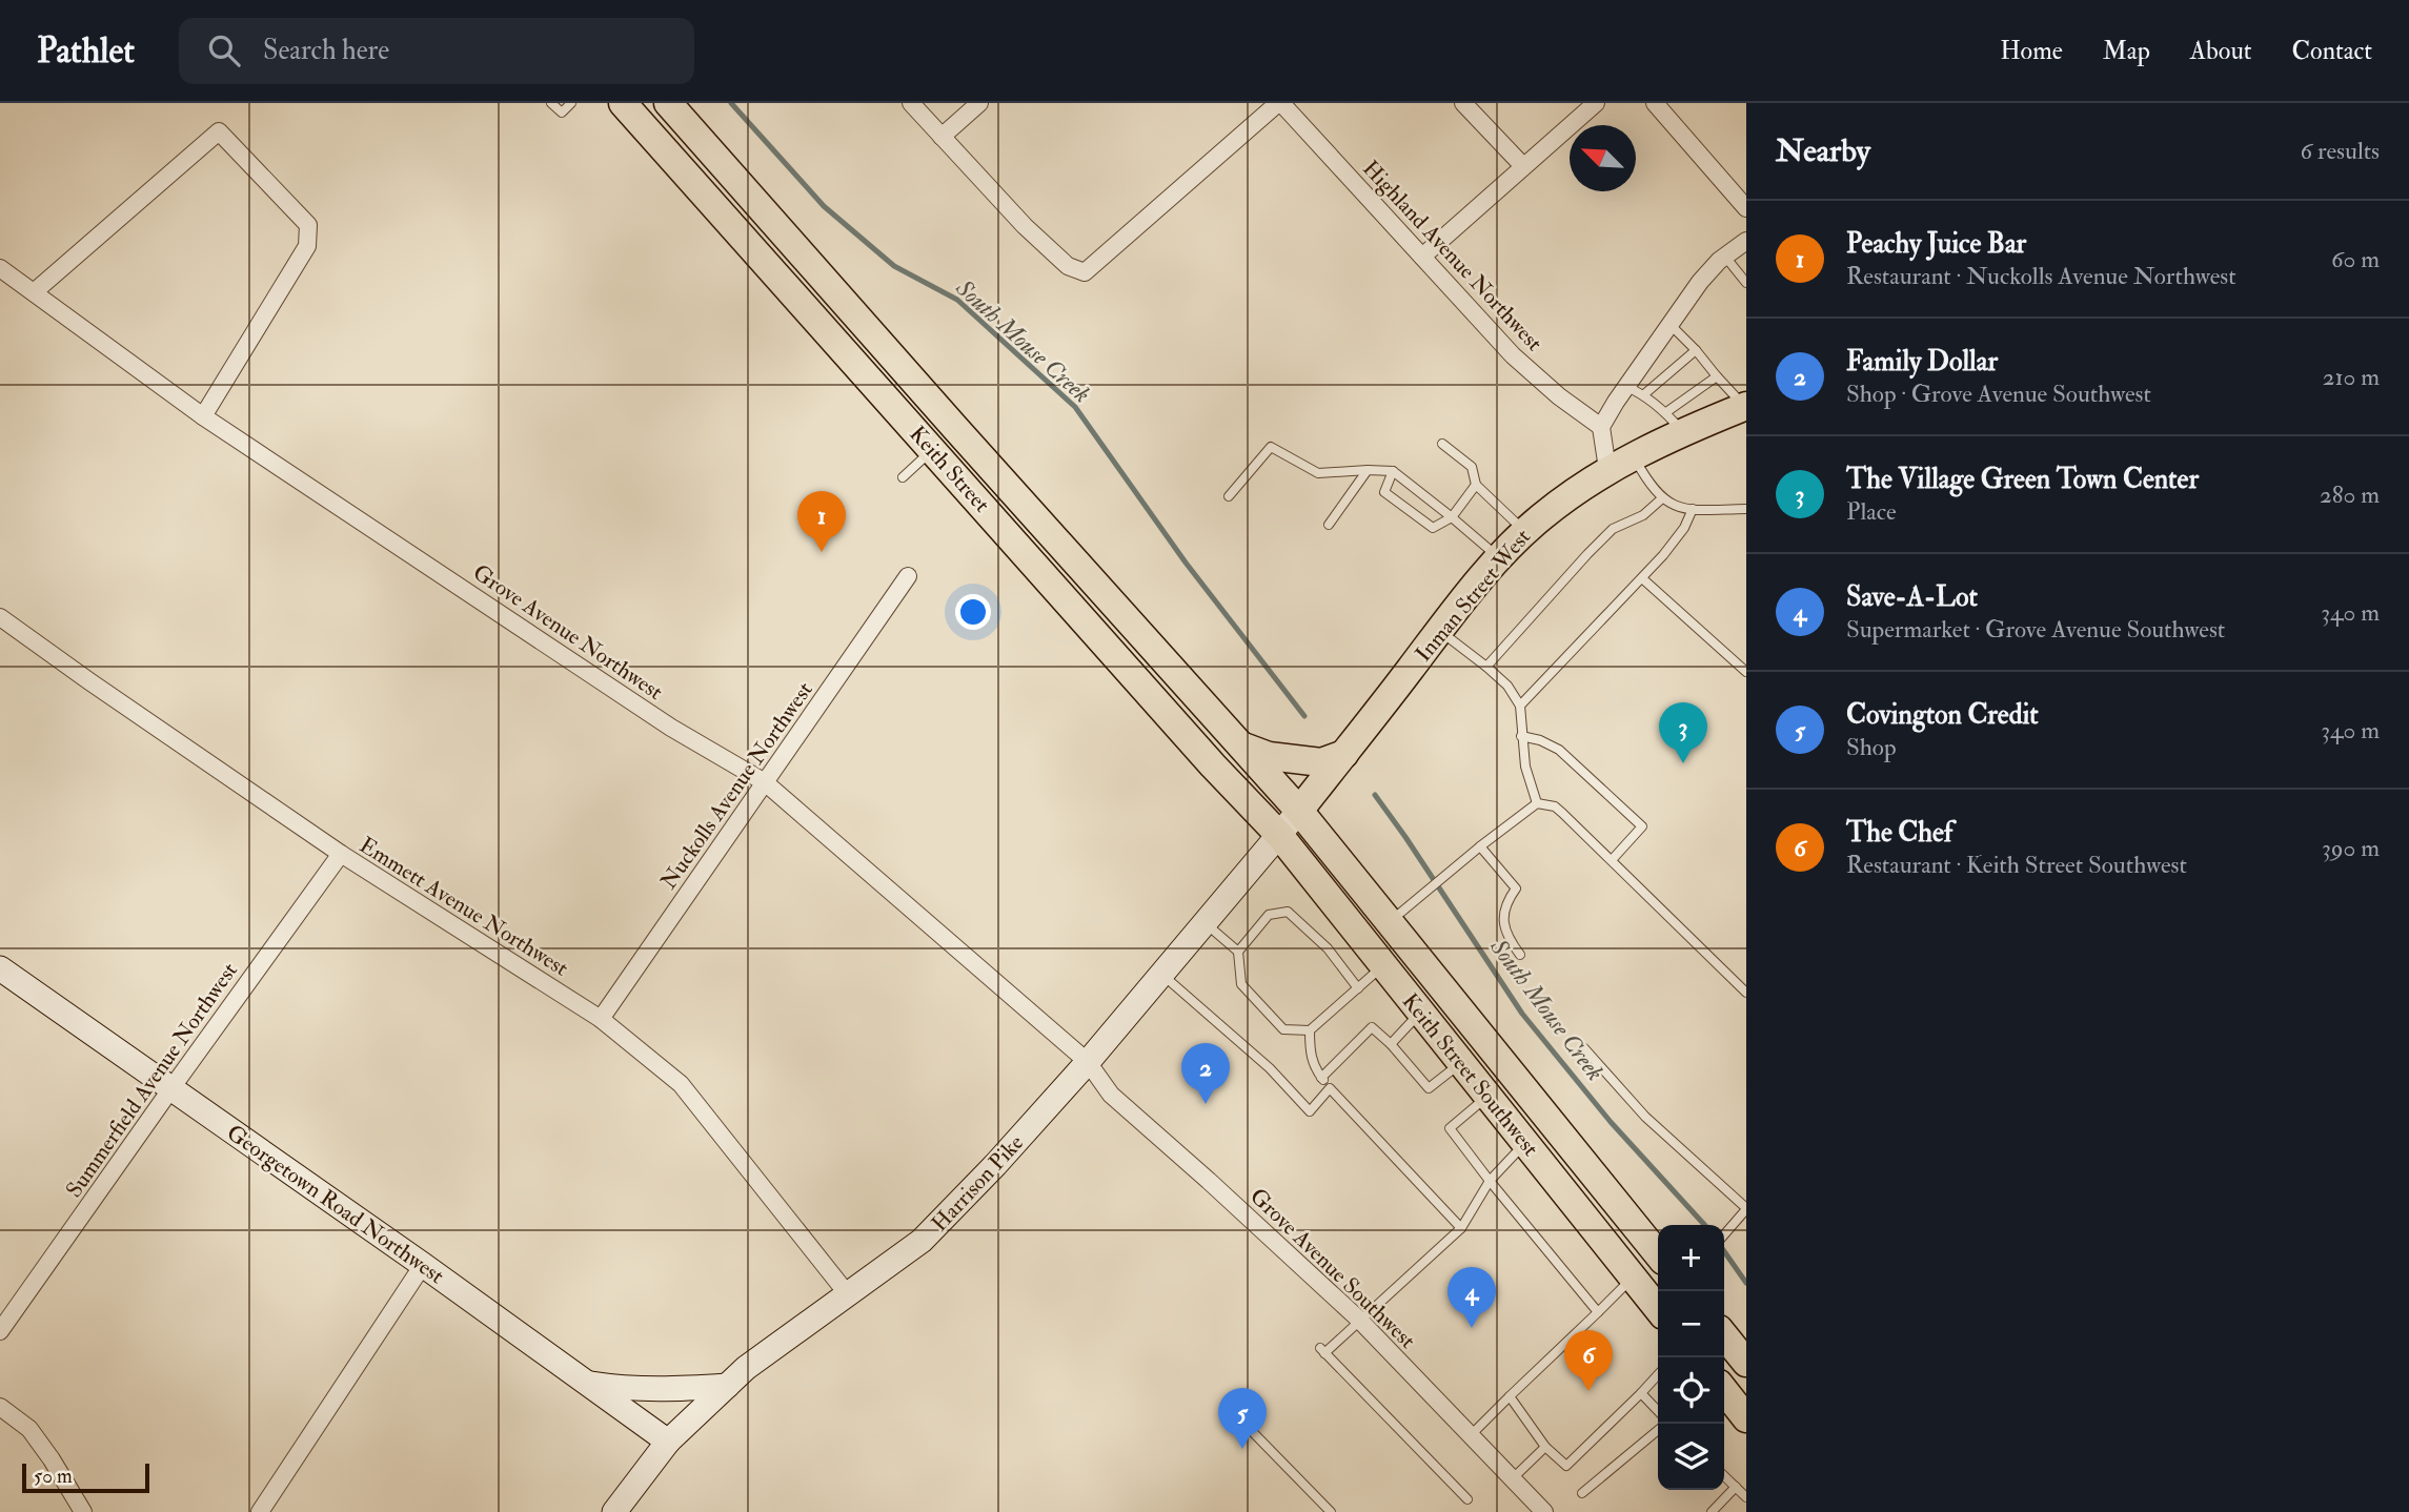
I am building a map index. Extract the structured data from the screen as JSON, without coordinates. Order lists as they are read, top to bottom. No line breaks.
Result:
{"streets":{"main road":["Keith Street","Inman Street West","Keith Street Southwest","Harrison Pike","Georgetown Road Northwest"],"street":["Highland Avenue Northwest","Grove Avenue Northwest","Nuckolls Avenue Northwest","Emmett Avenue Northwest","Summerfield Avenue Northwest","Grove Avenue Southwest"]},"crossings":[["Keith Street","Inman Street West"],["Keith Street","Keith Street Southwest"],["Keith Street","Harrison Pike"],["Inman Street West","Keith Street Southwest"],["Inman Street West","Harrison Pike"],["Grove Avenue Northwest","Nuckolls Avenue Northwest"],["Grove Avenue Northwest","Harrison Pike"],["Grove Avenue Northwest","Grove Avenue Southwest"],["Nuckolls Avenue Northwest","Emmett Avenue Northwest"],["Emmett Avenue Northwest","Summerfield Avenue Northwest"],["Emmett Avenue Northwest","Harrison Pike"],["Keith Street Southwest","Harrison Pike"],["Summerfield Avenue Northwest","Georgetown Road Northwest"],["Harrison Pike","Georgetown Road Northwest"],["Harrison Pike","Grove Avenue Southwest"]],"water":["South Mouse Creek"],"scale_bar":"50 m","north":"top left","page":{"header":"Pathlet","search":"Search here","nav":["Home","Map","About","Contact"],"heading":["Nearby","6 results"],"list":[{"mark":"1","name":"Peachy Juice Bar","note":"Restaurant · Nuckolls Avenue Northwest","value":"60 m"},{"mark":"2","name":"Family Dollar","note":"Shop · Grove Avenue Southwest","value":"210 m"},{"mark":"3","name":"The Village Green Town Center","note":"Place","value":"280 m"},{"mark":"4","name":"Save-A-Lot","note":"Supermarket · Grove Avenue Southwest","value":"340 m"},{"mark":"5","name":"Covington Credit","note":"Shop","value":"340 m"},{"mark":"6","name":"The Chef","note":"Restaurant · Keith Street Southwest","value":"390 m"}],"pins":["1","3","2","4","6","5"],"map_buttons":["+","−"],"scale":"50 m"}}
